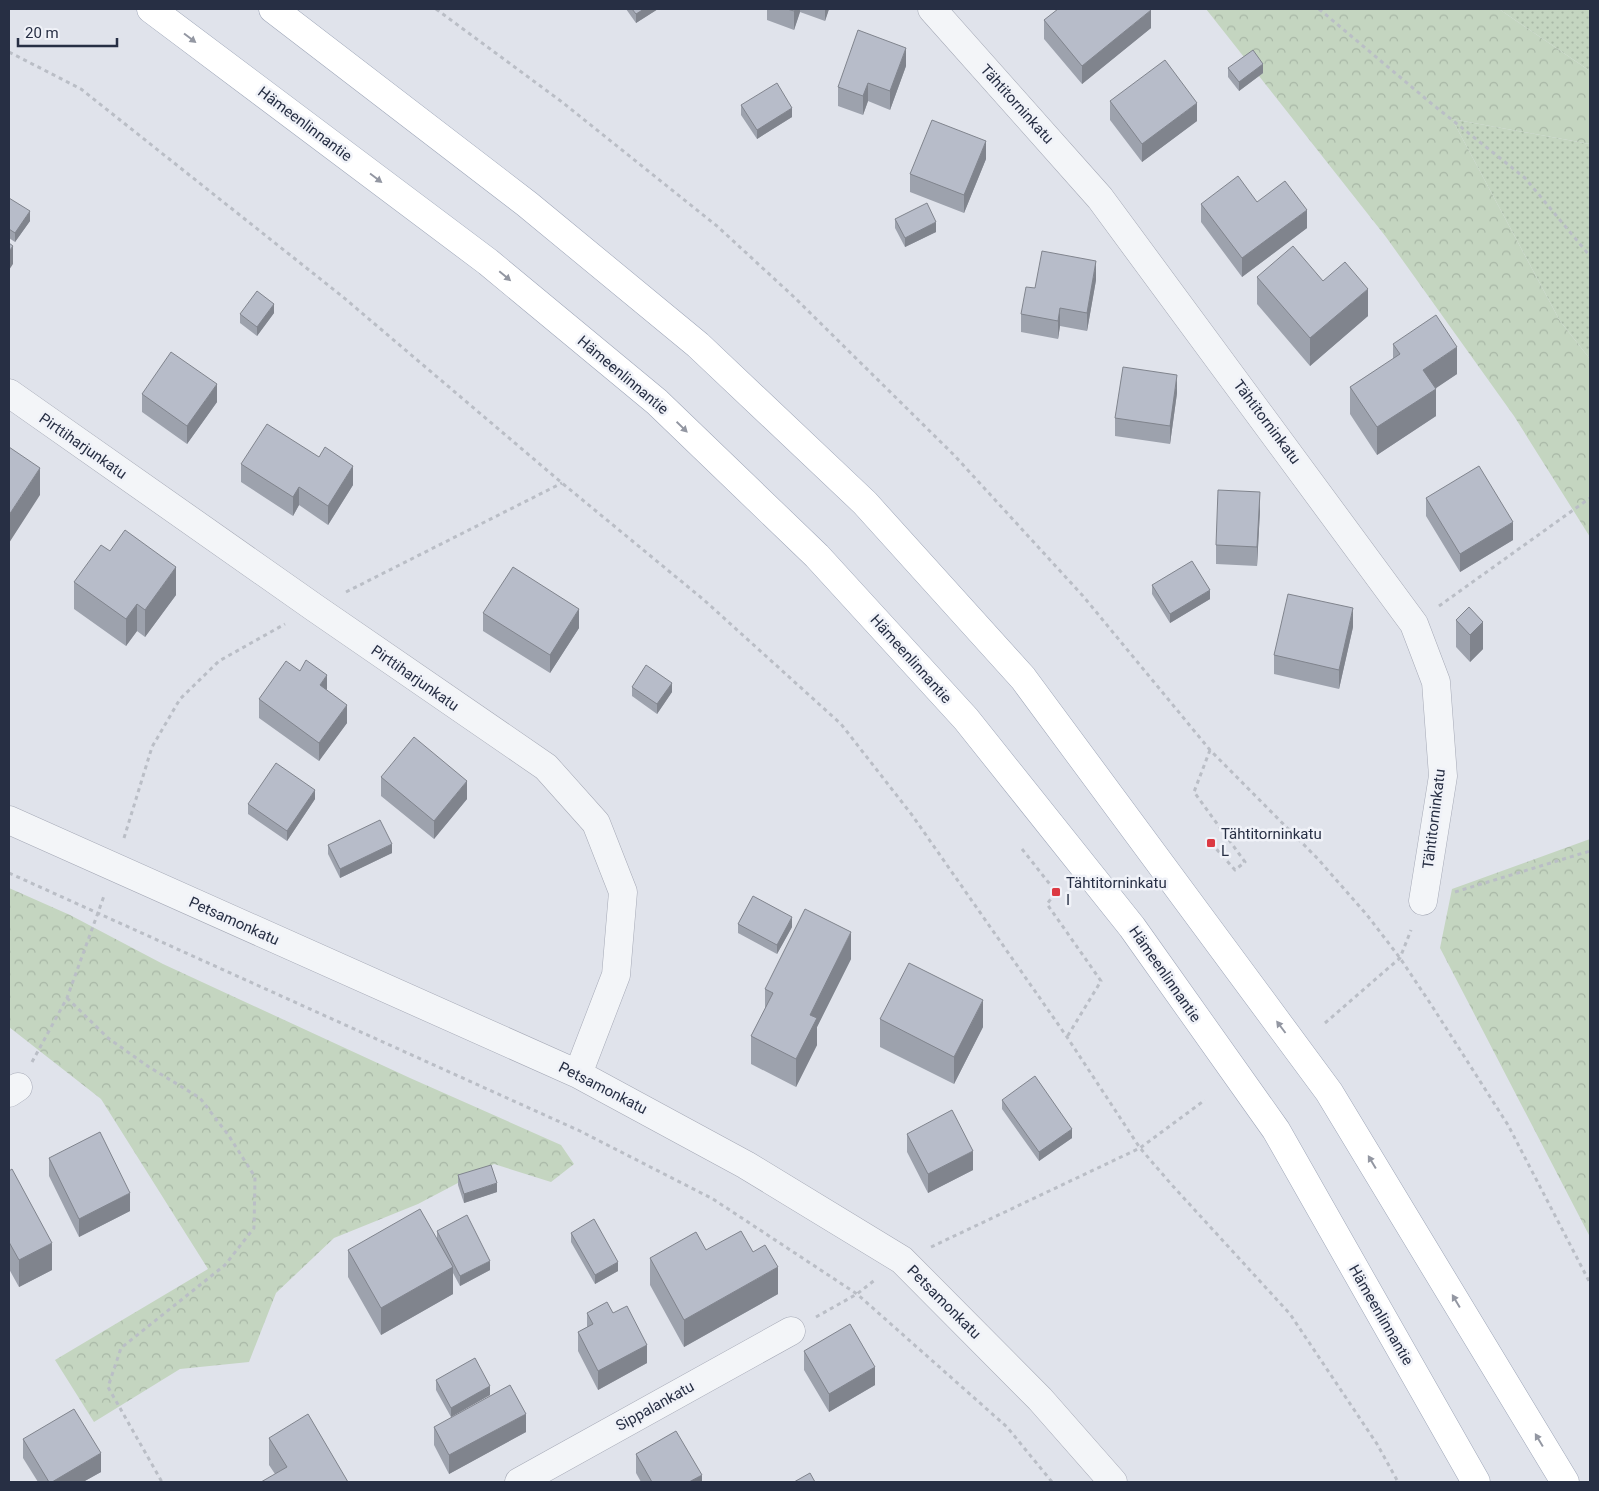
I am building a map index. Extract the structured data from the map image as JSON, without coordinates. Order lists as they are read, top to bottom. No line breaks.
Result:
{"streets":{"main road":["Hämeenlinnantie"],"street":["Tähtitorninkatu","Pirttiharjunkatu","Petsamonkatu","Sippalankatu"]},"crossings":[["Pirttiharjunkatu","Petsamonkatu"]],"places":{"transit":["Tähtitorninkatu L","Tähtitorninkatu I"]},"scale_bar":"20 m"}
